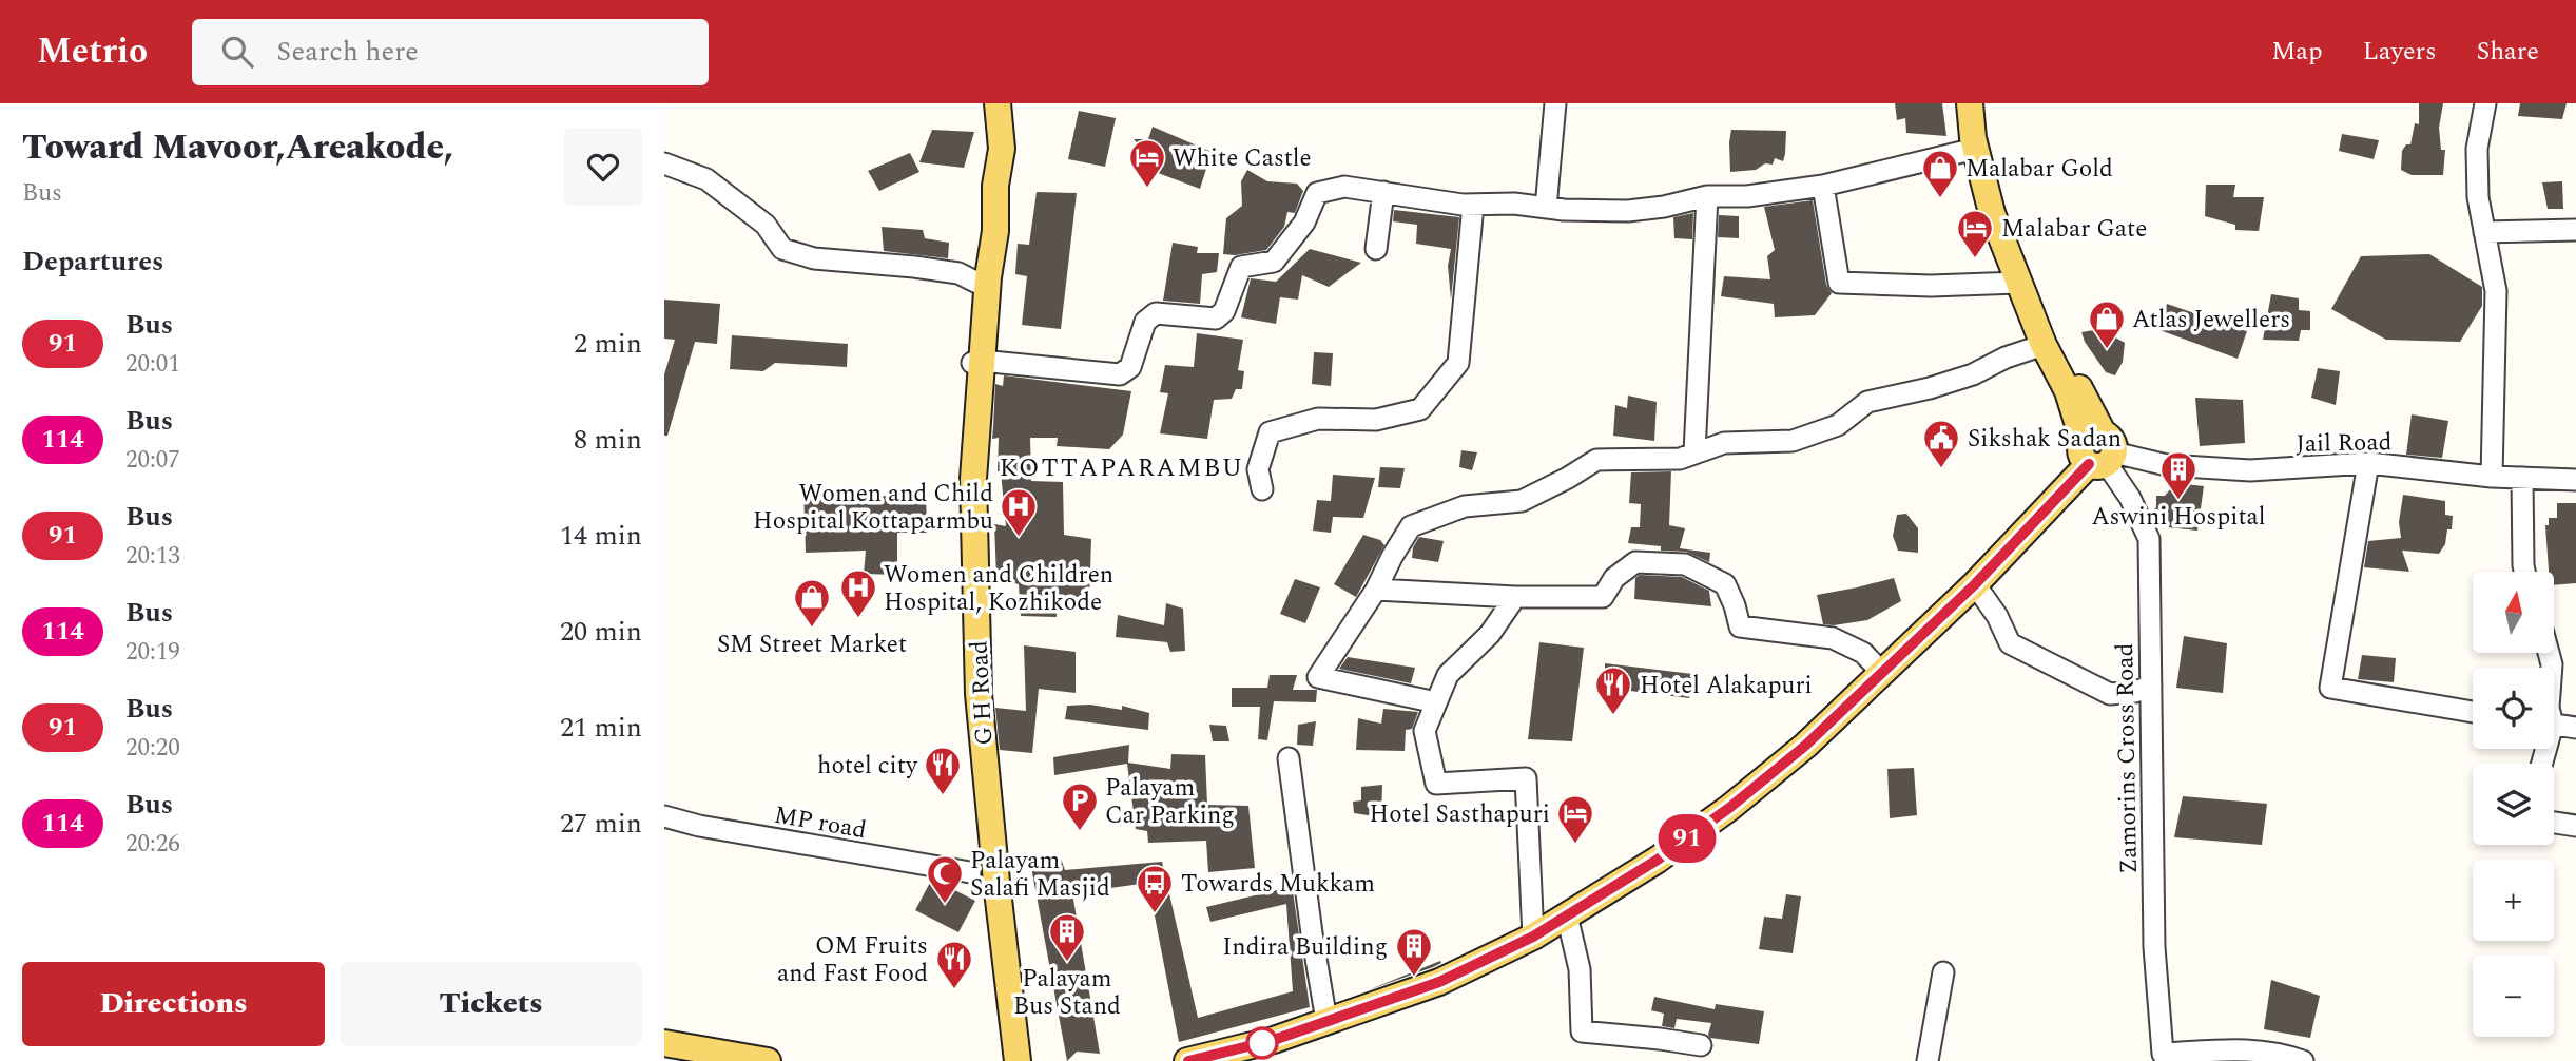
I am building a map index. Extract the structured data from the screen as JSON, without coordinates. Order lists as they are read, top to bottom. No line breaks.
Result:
{"streets":{"main road":["G H Road"],"street":["Jail Road","Zamorins Cross Road","MP road"]},"crossings":[["Jail Road","Zamorins Cross Road"]],"districts":["KOTTAPARAMBU"],"places":{"hotel":["White Castle","Malabar Gate","Hotel Sasthapuri"],"shop":["Malabar Gold","Atlas Jewellers","SM Street Market"],"public building":["Sikshak Sadan"],"building":["Aswini Hospital","Palayam Bus Stand","Indira Building"],"hospital":["Women and Child Hospital Kottaparmbu","Women and Children Hospital, Kozhikode"],"restaurant":["Hotel Alakapuri","hotel city","OM Fruits and Fast Food"],"parking":["Palayam Car Parking"],"mosque":["Palayam Salafi Masjid"],"bus stop":["Towards Mukkam"]},"lines":["bus line 91"],"north":"top","page":{"header":"Metrio","search":"Search here","nav":["Map","Layers","Share"],"heading":[["Toward Mavoor,Areakode,","Bus"],"Departures"],"on_map":"91","list":[{"mark":"91","name":"Bus","note":"20:01","value":"2 min"},{"mark":"114","name":"Bus","note":"20:07","value":"8 min"},{"mark":"91","name":"Bus","note":"20:13","value":"14 min"},{"mark":"114","name":"Bus","note":"20:19","value":"20 min"},{"mark":"91","name":"Bus","note":"20:20","value":"21 min"},{"mark":"114","name":"Bus","note":"20:26","value":"27 min"}],"map_buttons":["+","−"],"buttons":["Directions","Tickets"]}}
